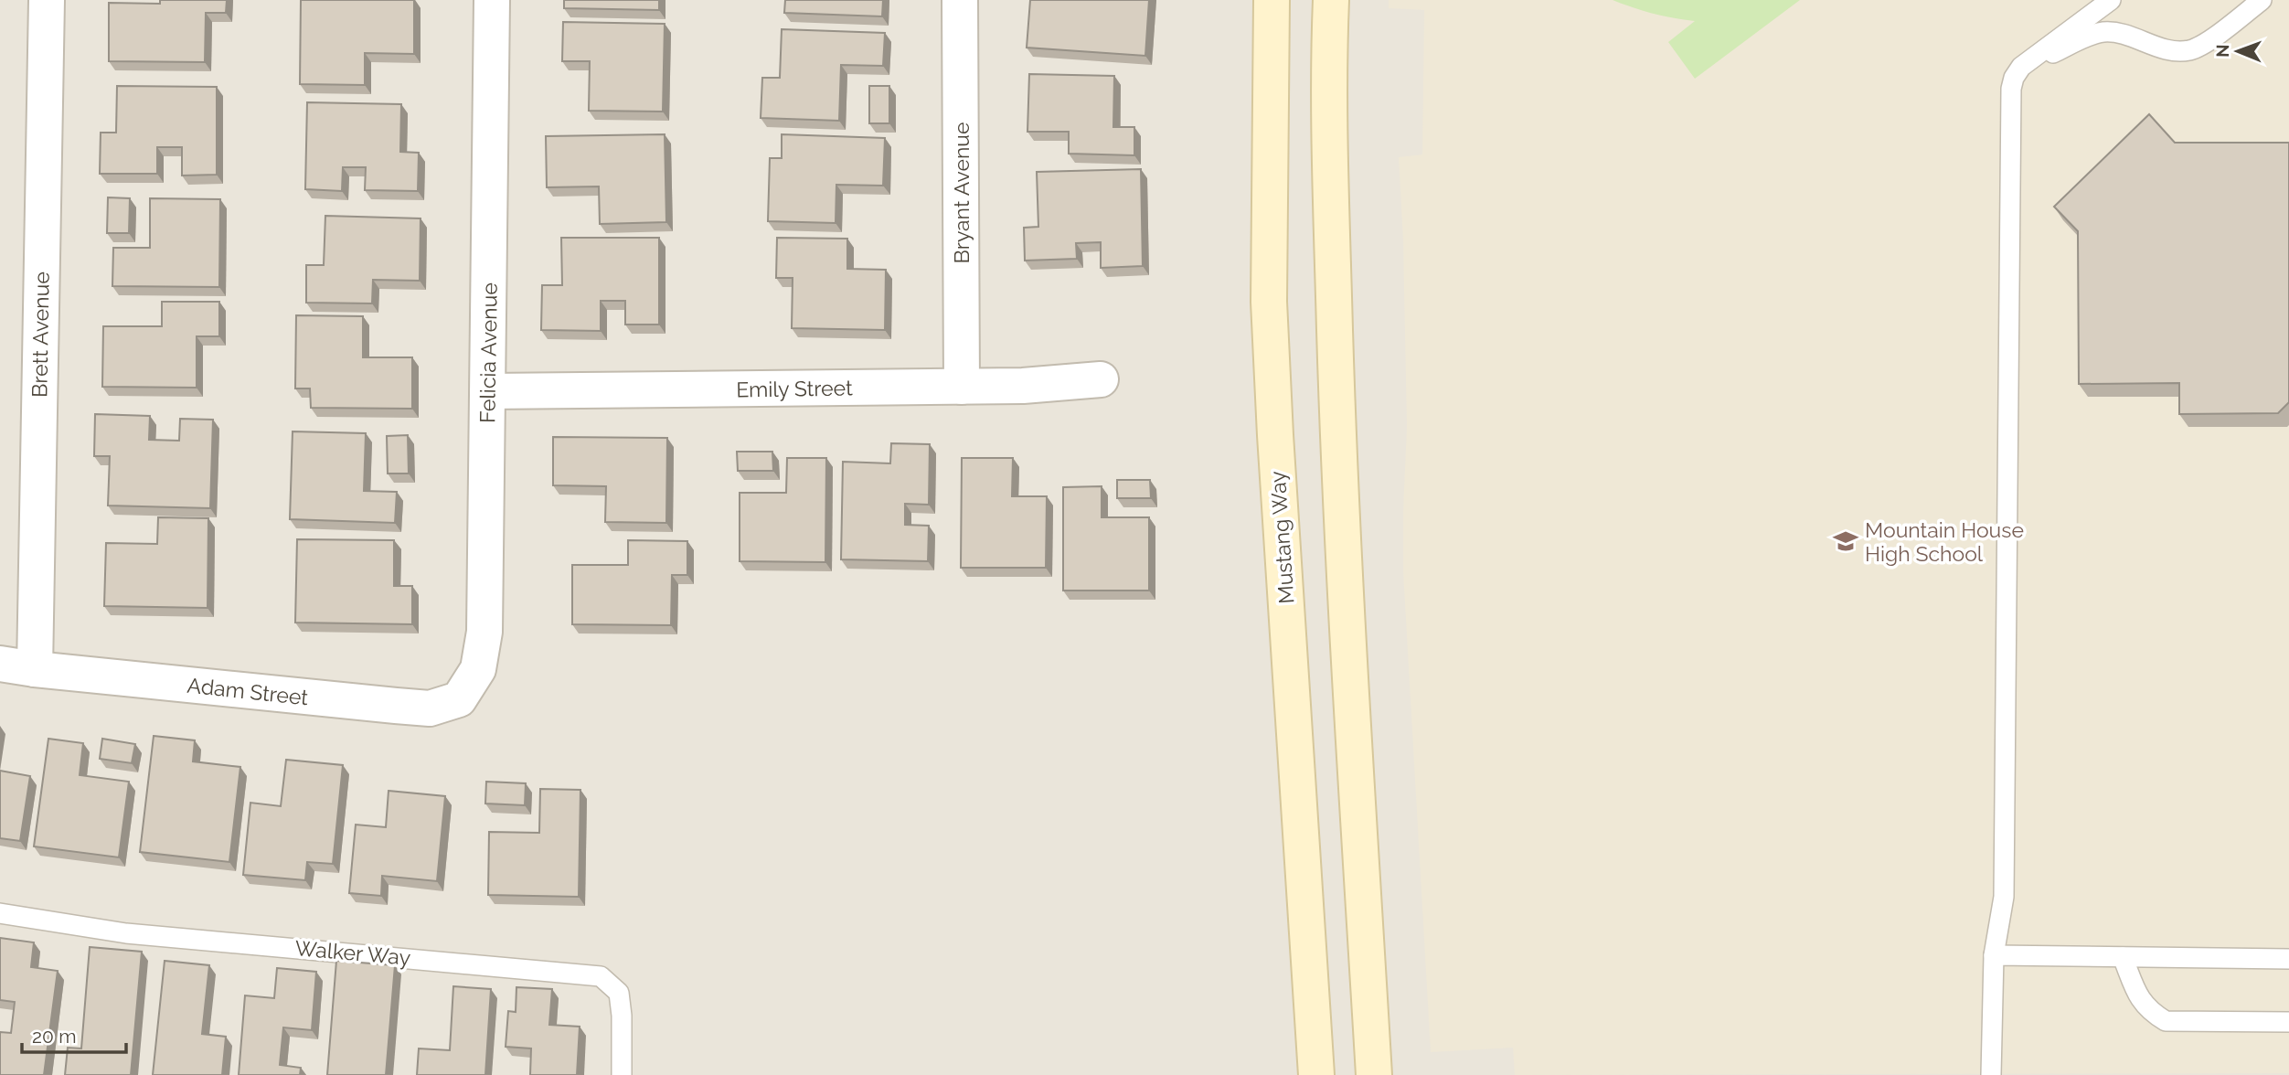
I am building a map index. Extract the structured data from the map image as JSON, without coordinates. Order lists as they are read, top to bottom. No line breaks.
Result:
{"streets":{"street":["Bryant Avenue","Brett Avenue","Felicia Avenue","Emily Street","Mustang Way","Adam Street"],"lane":["Walker Way"]},"crossings":[["Bryant Avenue","Emily Street"],["Brett Avenue","Adam Street"],["Felicia Avenue","Emily Street"],["Felicia Avenue","Adam Street"]],"places":{"school or university":["Mountain House High School"]},"scale_bar":"20 m","north":"left"}
